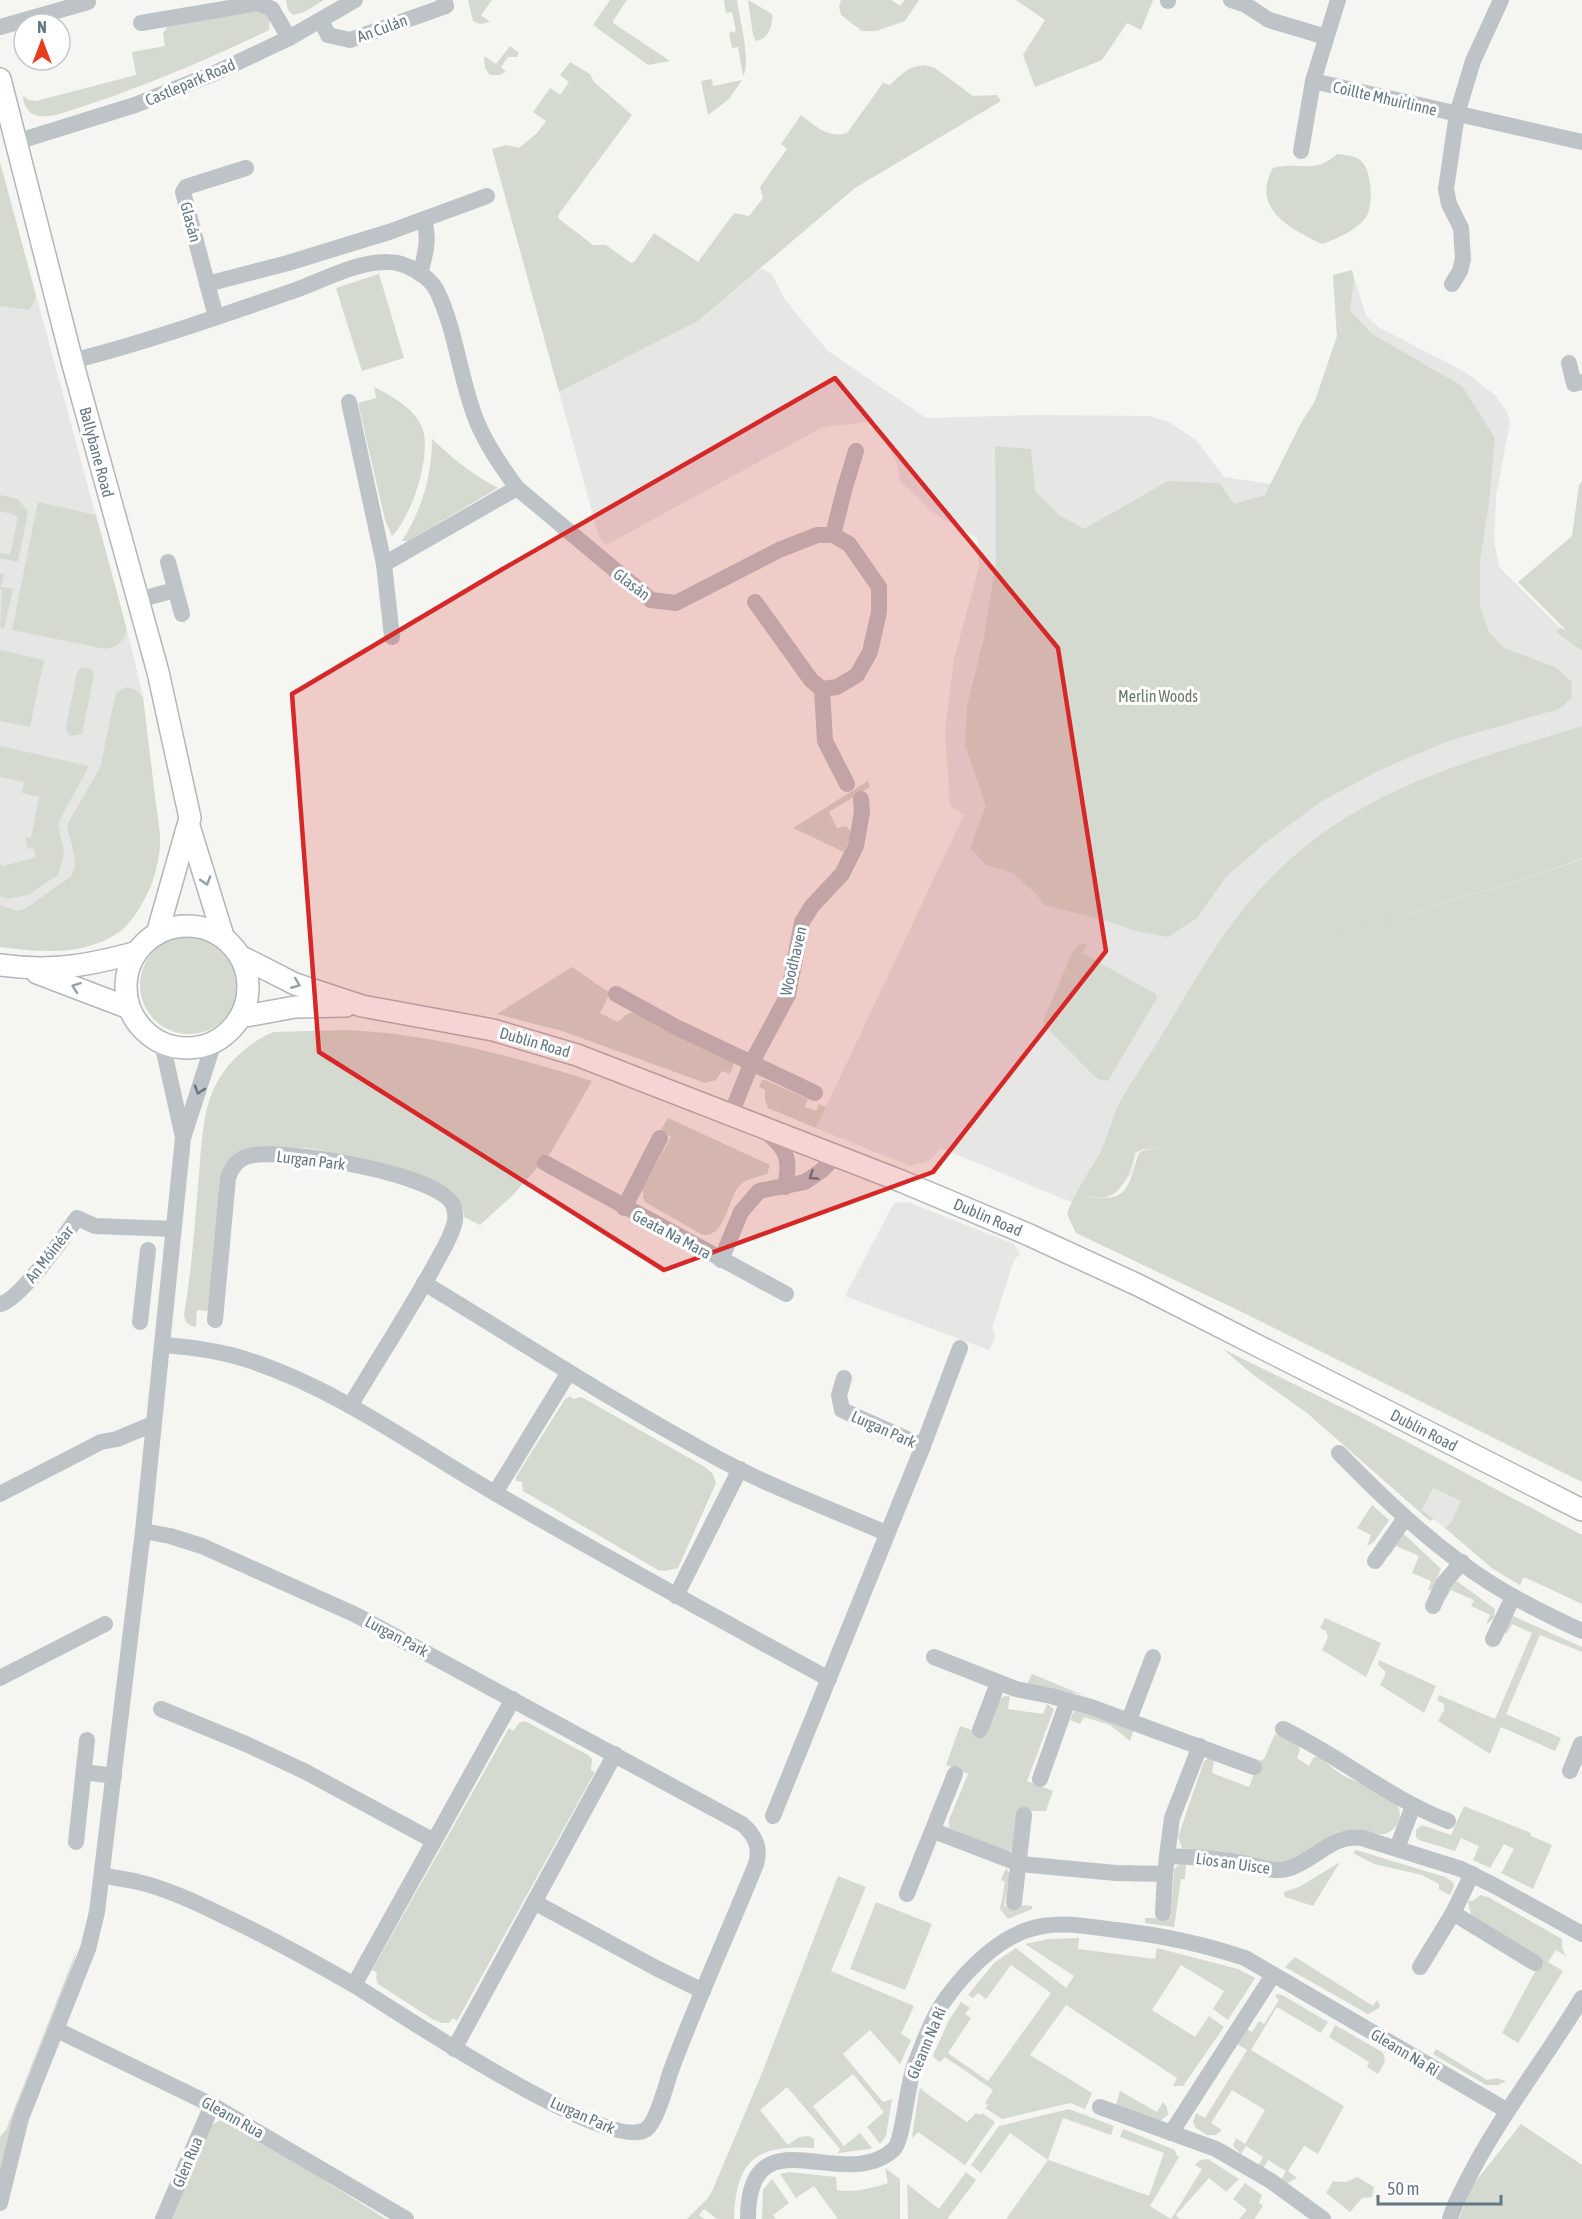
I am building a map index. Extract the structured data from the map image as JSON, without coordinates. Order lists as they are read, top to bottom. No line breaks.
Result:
{"streets":{"main road":["Ballybane Road","Dublin Road"],"street":["An Culán","Castlepark Road","Coillte Mhuirlinne","Glasán","Woodhaven","Lurgan Park","Geata Na Mara","An Móinéar","Lios an Uisce","Gleann Na Rí","Gleann Rua","Glen Rua"]},"crossings":[["An Culán","Castlepark Road"],["Castlepark Road","Ballybane Road"],["Glasán","Ballybane Road"],["Ballybane Road","Dublin Road"],["Woodhaven","Dublin Road"],["Dublin Road","Geata Na Mara"],["Gleann Rua","Glen Rua"]],"parks":["Merlin Woods"],"scale_bar":"50 m","north":"top"}
